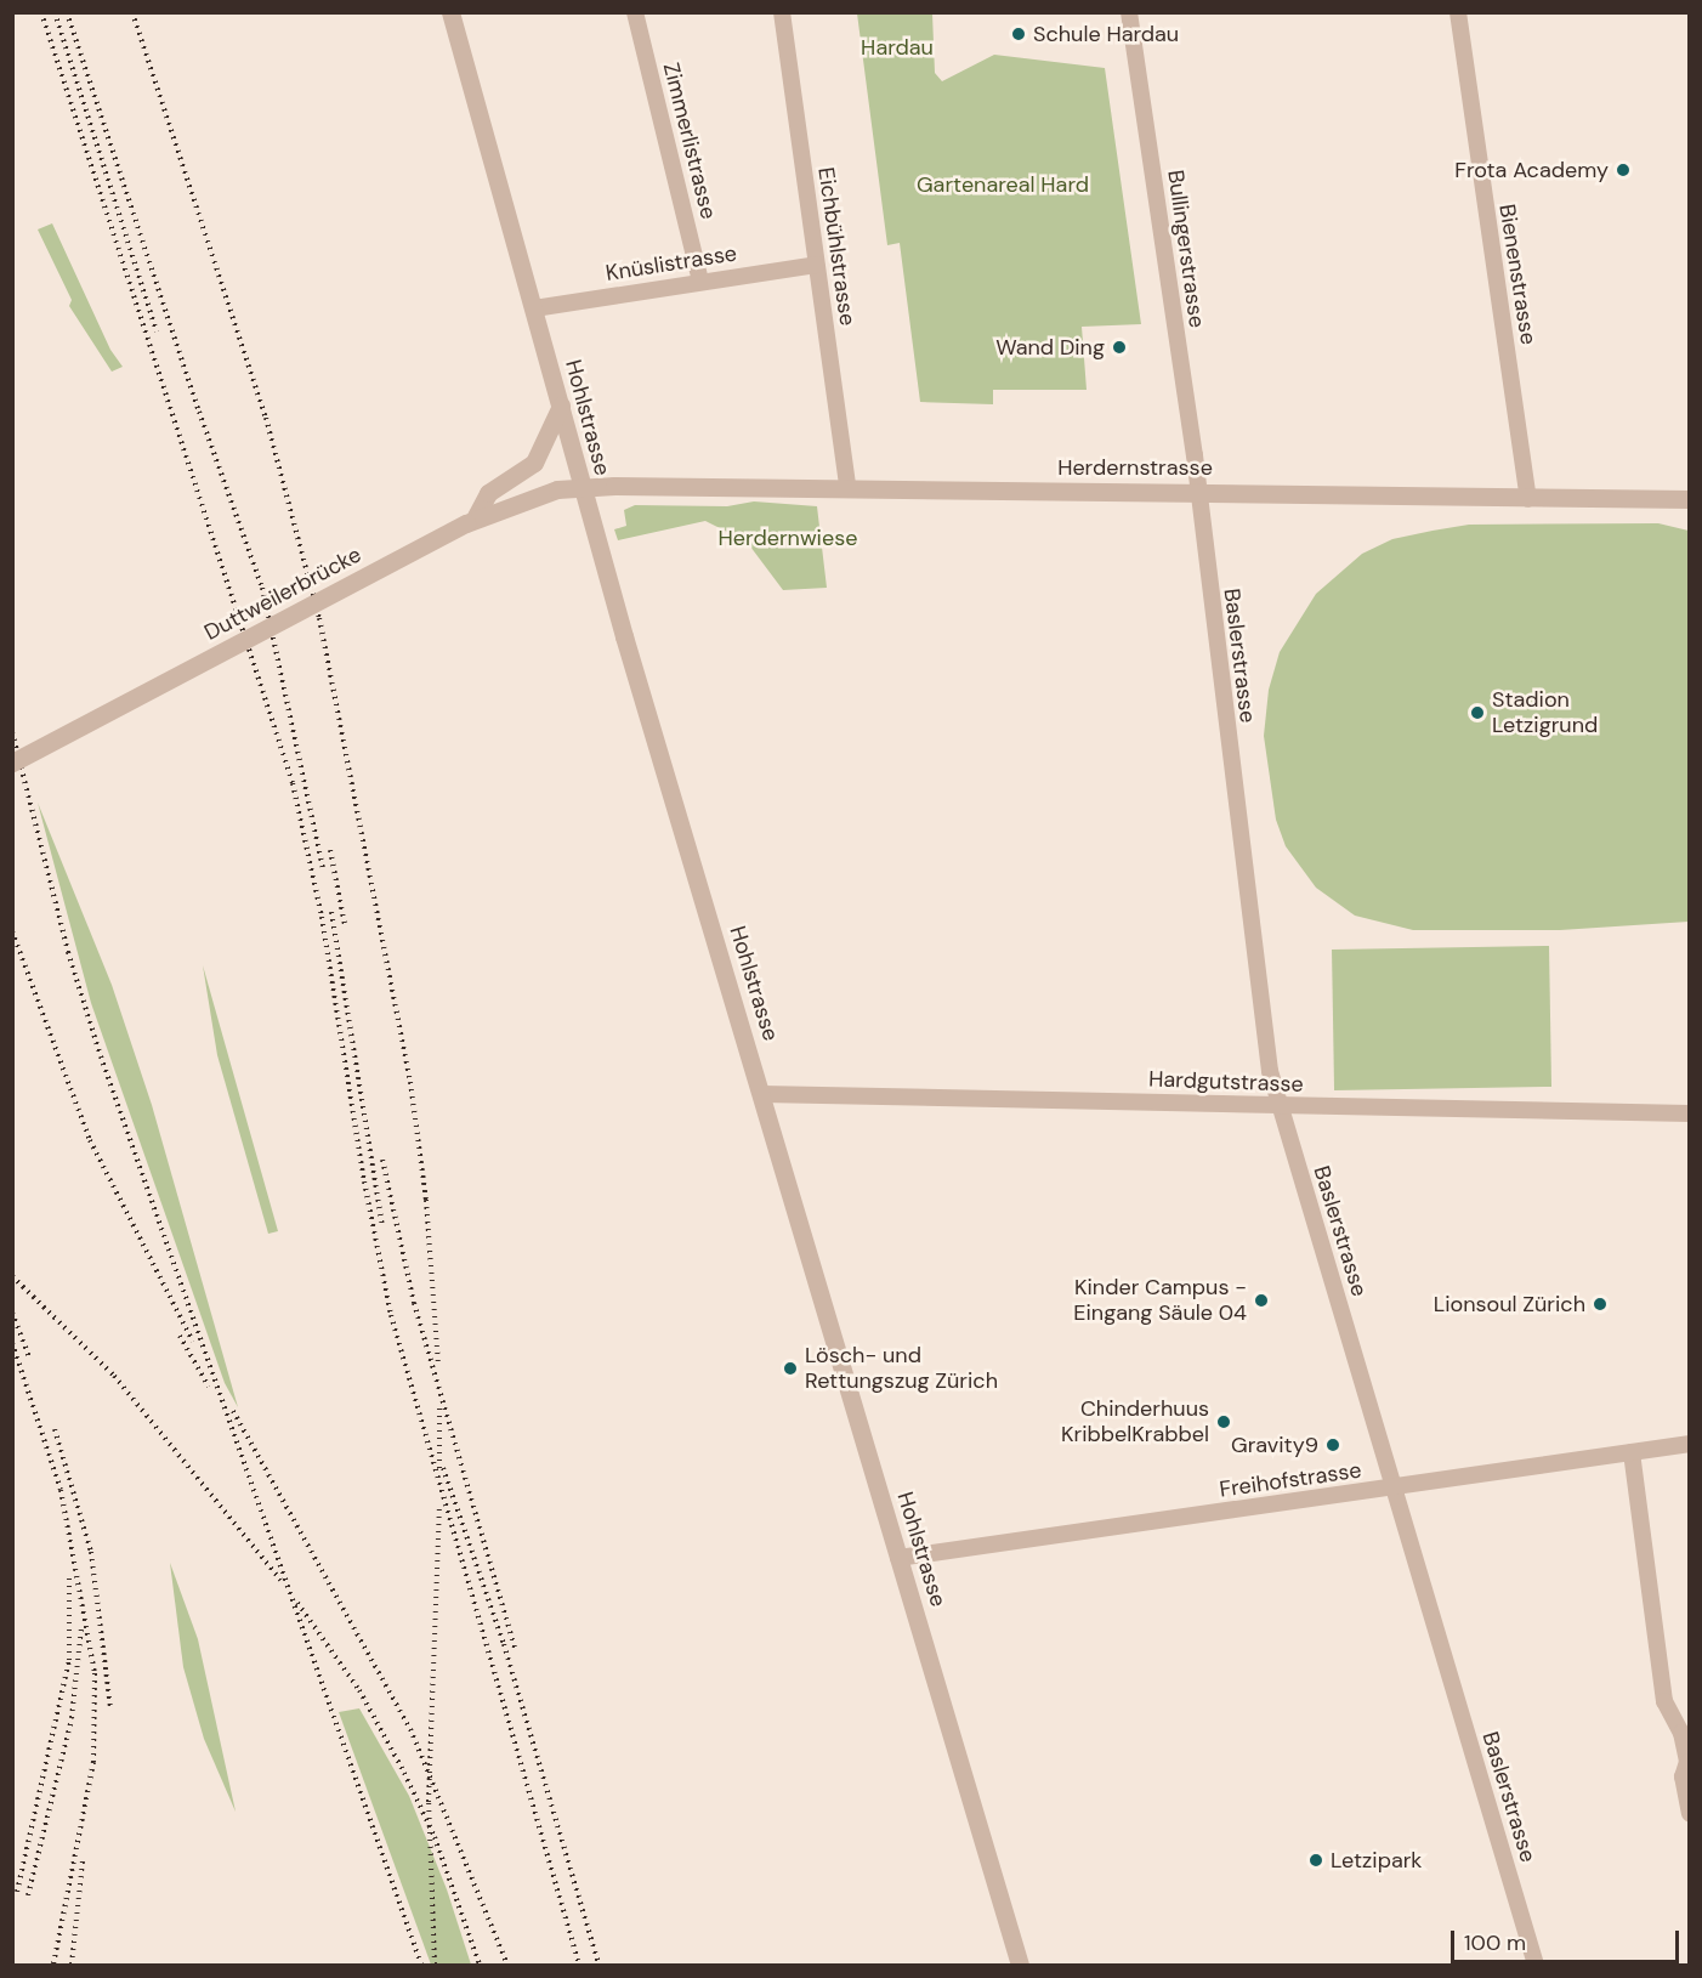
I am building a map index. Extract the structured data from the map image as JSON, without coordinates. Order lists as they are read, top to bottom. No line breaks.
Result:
{"streets":{"street":["Zimmerlistrasse","Eichbühlstrasse","Bullingerstrasse","Knüslistrasse","Bienenstrasse","Hohlstrasse","Herdernstrasse","Duttweilerbrücke","Baslerstrasse","Hardgutstrasse","Freihofstrasse"]},"crossings":[["Zimmerlistrasse","Knüslistrasse"],["Eichbühlstrasse","Knüslistrasse"],["Eichbühlstrasse","Herdernstrasse"],["Bullingerstrasse","Herdernstrasse"],["Bullingerstrasse","Baslerstrasse"],["Knüslistrasse","Hohlstrasse"],["Bienenstrasse","Herdernstrasse"],["Hohlstrasse","Herdernstrasse"],["Hohlstrasse","Duttweilerbrücke"],["Hohlstrasse","Hardgutstrasse"],["Hohlstrasse","Freihofstrasse"],["Herdernstrasse","Duttweilerbrücke"],["Herdernstrasse","Baslerstrasse"],["Baslerstrasse","Hardgutstrasse"],["Baslerstrasse","Freihofstrasse"]],"parks":["Hardau","Gartenareal Hard","Herdernwiese"],"places":["Schule Hardau","Frota Academy","Wand Ding","Stadion Letzigrund","Kinder Campus - Eingang Säule 04","Lionsoul Zürich","Lösch- und Rettungszug Zürich","Chinderhuus KribbelKrabbel","Gravity9","Letzipark"],"scale_bar":"100 m"}
